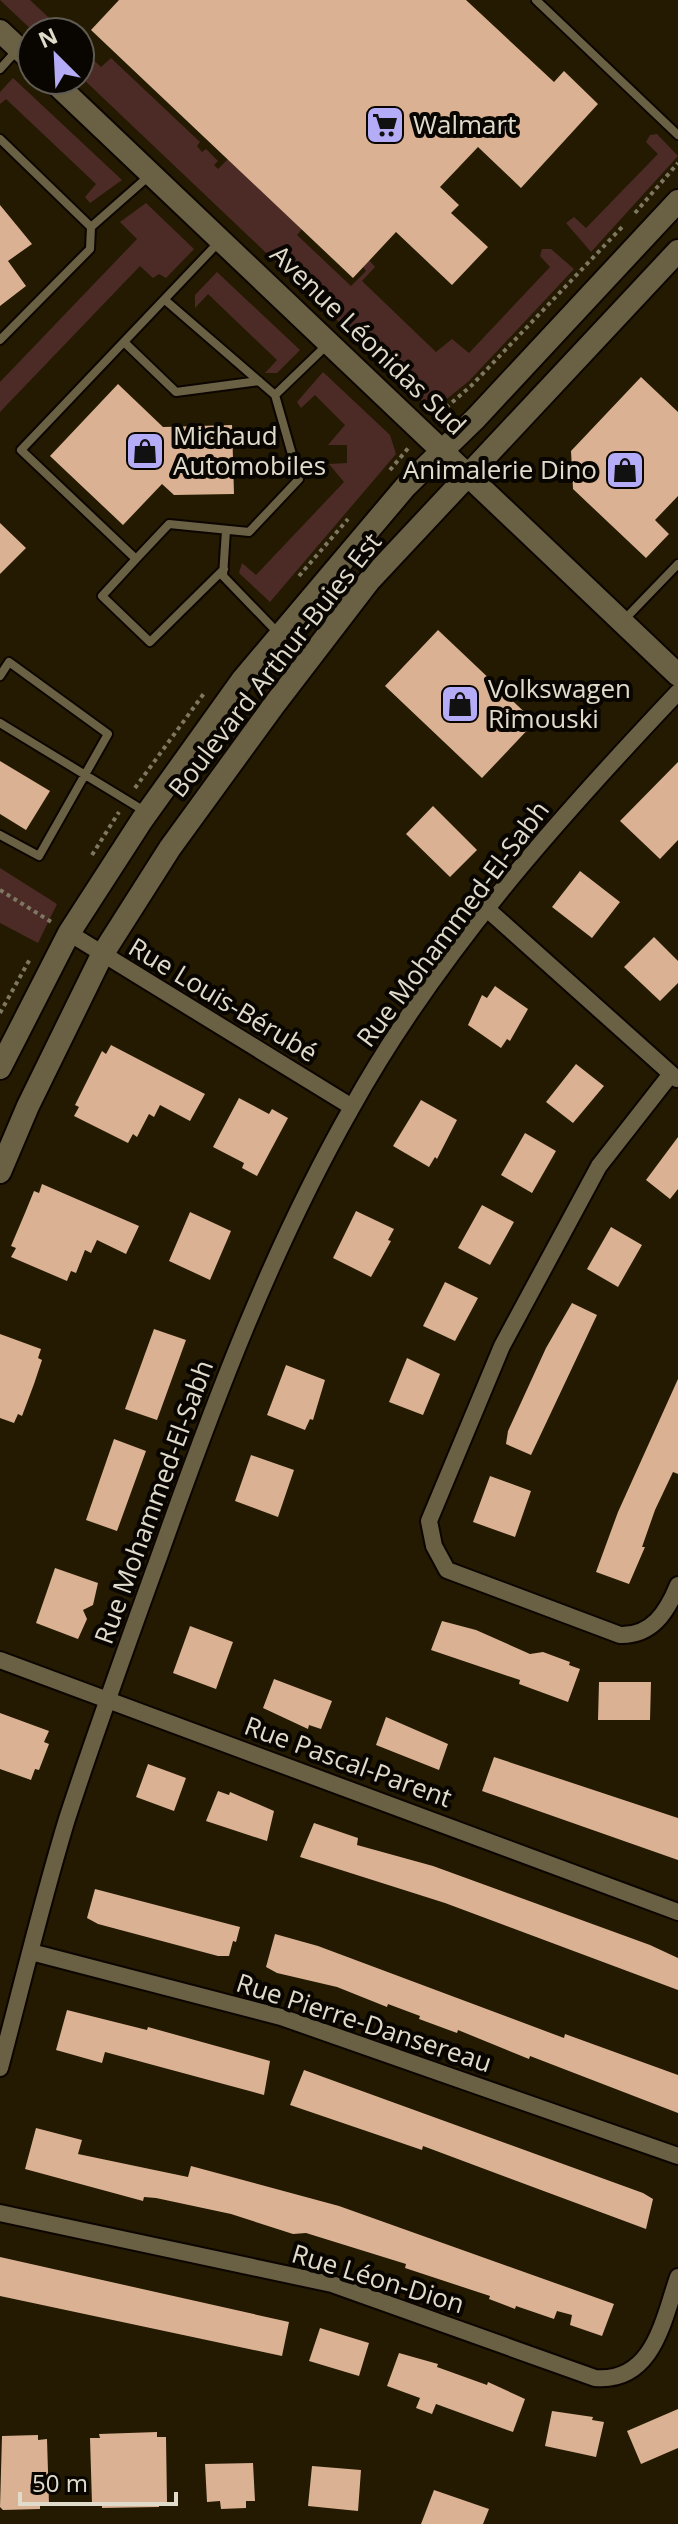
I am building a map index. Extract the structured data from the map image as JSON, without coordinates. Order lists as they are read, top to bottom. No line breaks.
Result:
{"streets":{"street":["Avenue Léonidas Sud","Boulevard Arthur-Buies Est","Rue Mohammed-El-Sabh","Rue Louis-Bérubé","Rue Pascal-Parent","Rue Pierre-Dansereau","Rue Léon-Dion"]},"crossings":[["Avenue Léonidas Sud","Boulevard Arthur-Buies Est"],["Boulevard Arthur-Buies Est","Rue Louis-Bérubé"],["Rue Mohammed-El-Sabh","Rue Louis-Bérubé"],["Rue Mohammed-El-Sabh","Rue Pascal-Parent"]],"places":{"supermarket":["Walmart"],"shop":["Michaud Automobiles","Animalerie Dino","Volkswagen Rimouski"]},"scale_bar":"50 m","north":"top left"}
